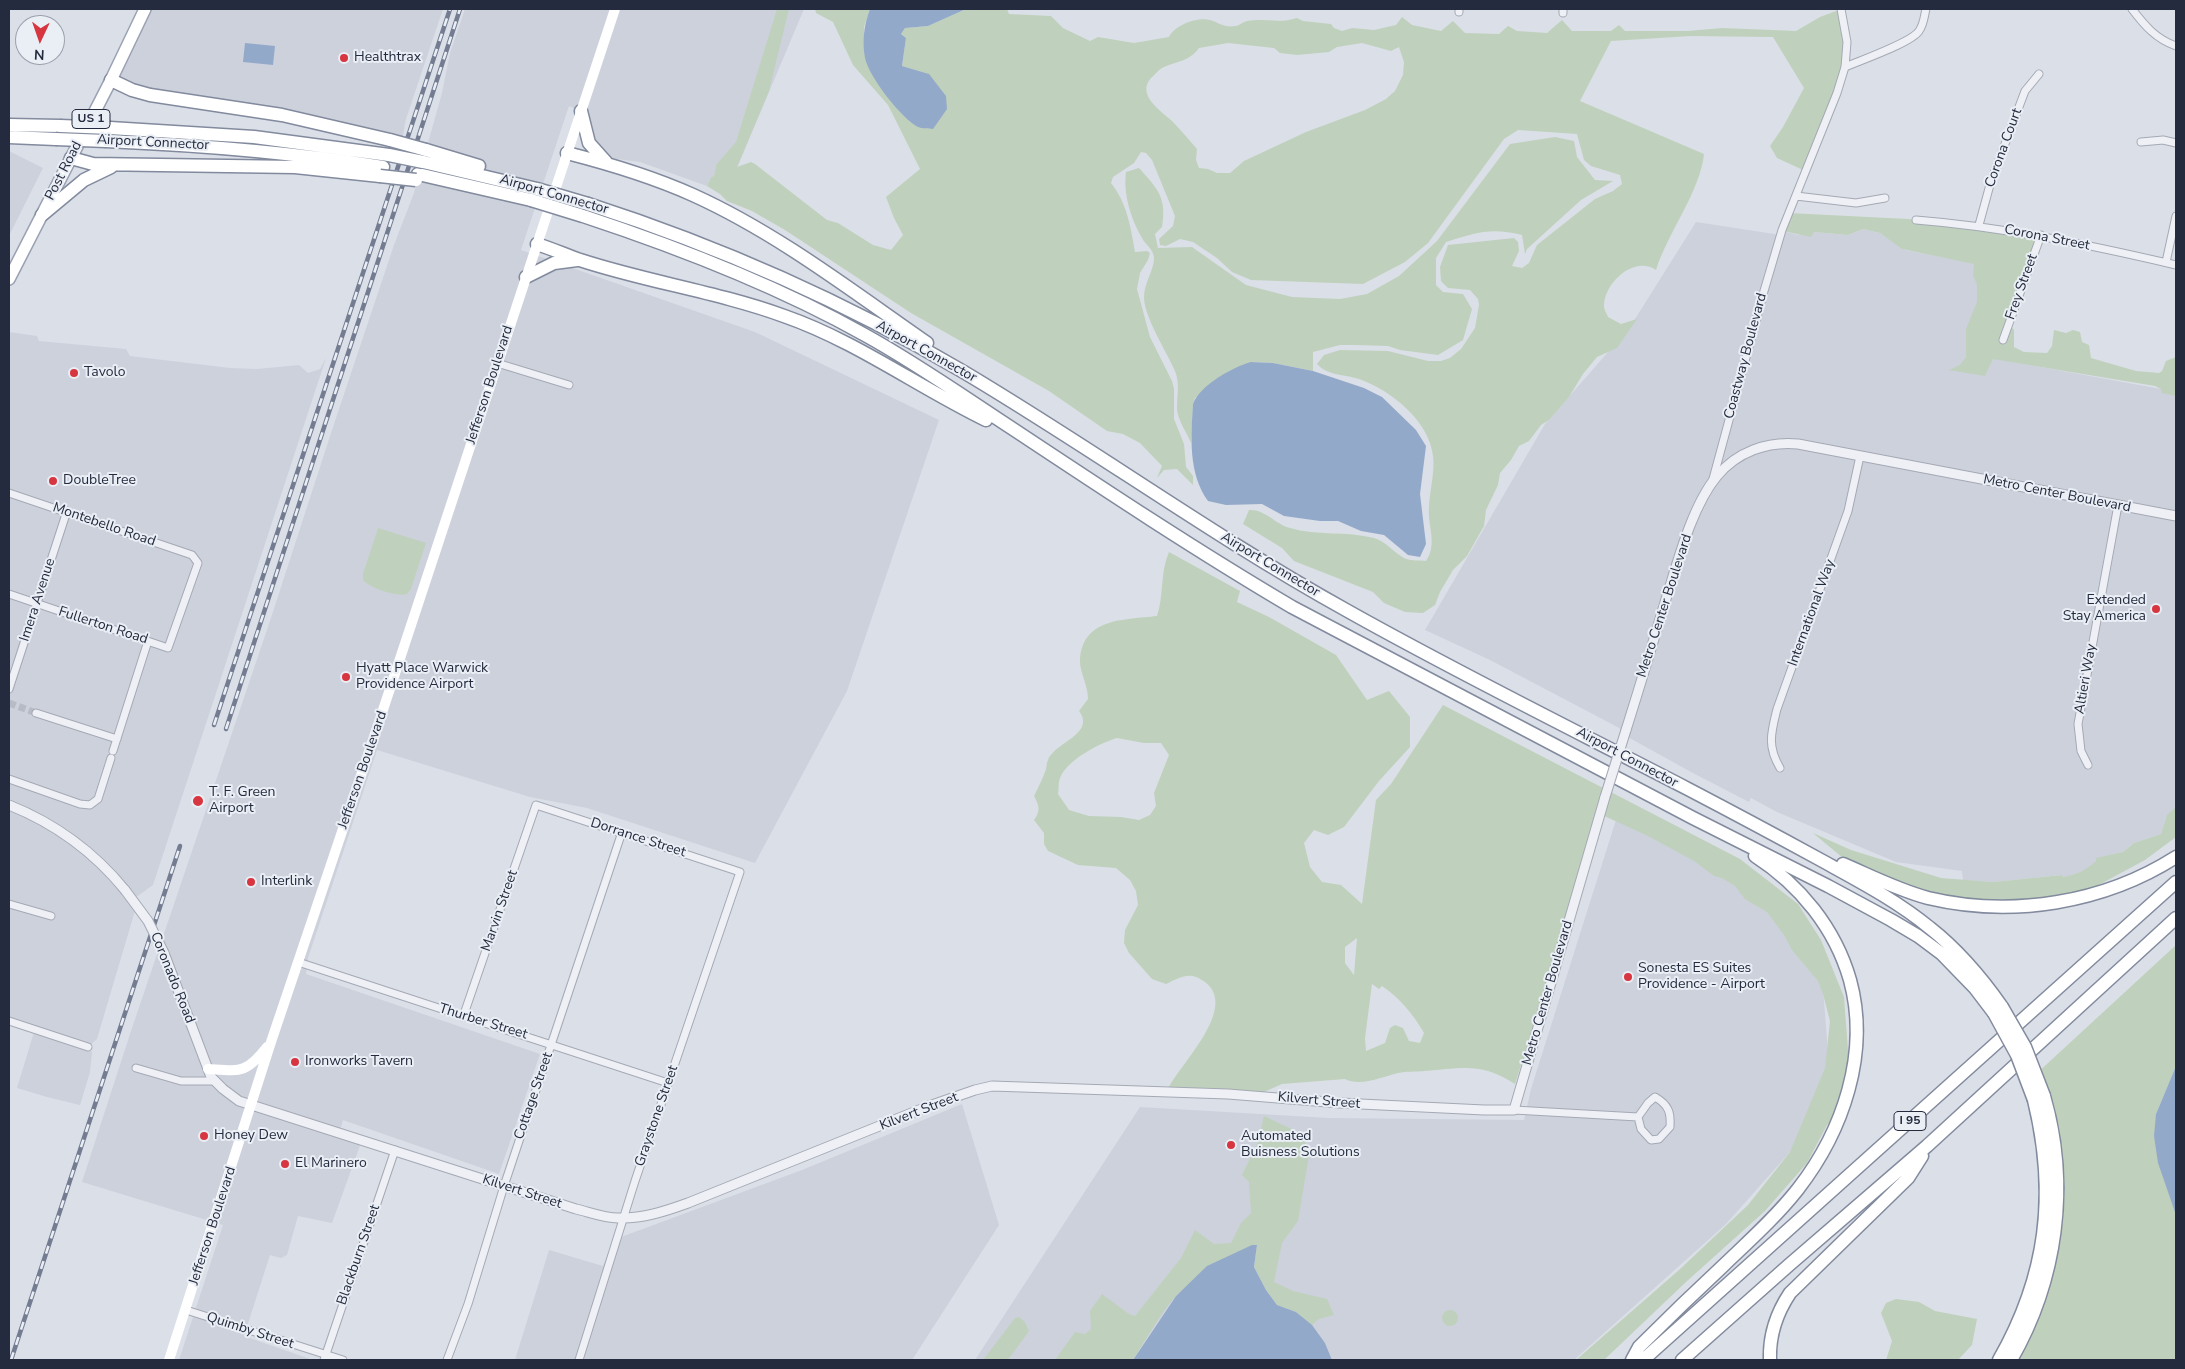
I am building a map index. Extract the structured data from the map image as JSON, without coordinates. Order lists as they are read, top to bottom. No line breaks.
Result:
{"streets":{"highway":["Airport Connector","I 95"],"main road":["US 1","Post Road","Jefferson Boulevard"],"street":["Corona Court","Corona Street","Frey Street","Coastway Boulevard","Metro Center Boulevard","Montebello Road","Imera Avenue","International Way","Fullerton Road","Altieri Way","Dorrance Street","Marvin Street","Coronado Road","Thurber Street","Cottage Street","Kilvert Street","Graystone Street","Blackburn Street","Quimby Street"]},"crossings":[["Corona Court","Corona Street"],["Corona Street","Frey Street"],["Coastway Boulevard","Metro Center Boulevard"],["Jefferson Boulevard","Coronado Road"],["Jefferson Boulevard","Thurber Street"],["Jefferson Boulevard","Kilvert Street"],["Jefferson Boulevard","Quimby Street"],["Metro Center Boulevard","International Way"],["Metro Center Boulevard","Altieri Way"],["Metro Center Boulevard","Kilvert Street"],["Montebello Road","Imera Avenue"],["Montebello Road","Fullerton Road"],["Imera Avenue","Fullerton Road"],["Dorrance Street","Marvin Street"],["Dorrance Street","Cottage Street"],["Dorrance Street","Graystone Street"],["Marvin Street","Thurber Street"],["Coronado Road","Kilvert Street"],["Thurber Street","Cottage Street"],["Thurber Street","Graystone Street"],["Cottage Street","Kilvert Street"],["Kilvert Street","Graystone Street"],["Kilvert Street","Blackburn Street"],["Blackburn Street","Quimby Street"]],"places":["Healthtrax","Tavolo","DoubleTree","Extended Stay America","Hyatt Place Warwick Providence Airport","T. F. Green Airport","Interlink","Sonesta ES Suites Providence - Airport","Ironworks Tavern","Honey Dew","Automated Buisness Solutions","El Marinero"],"north":"bottom"}
